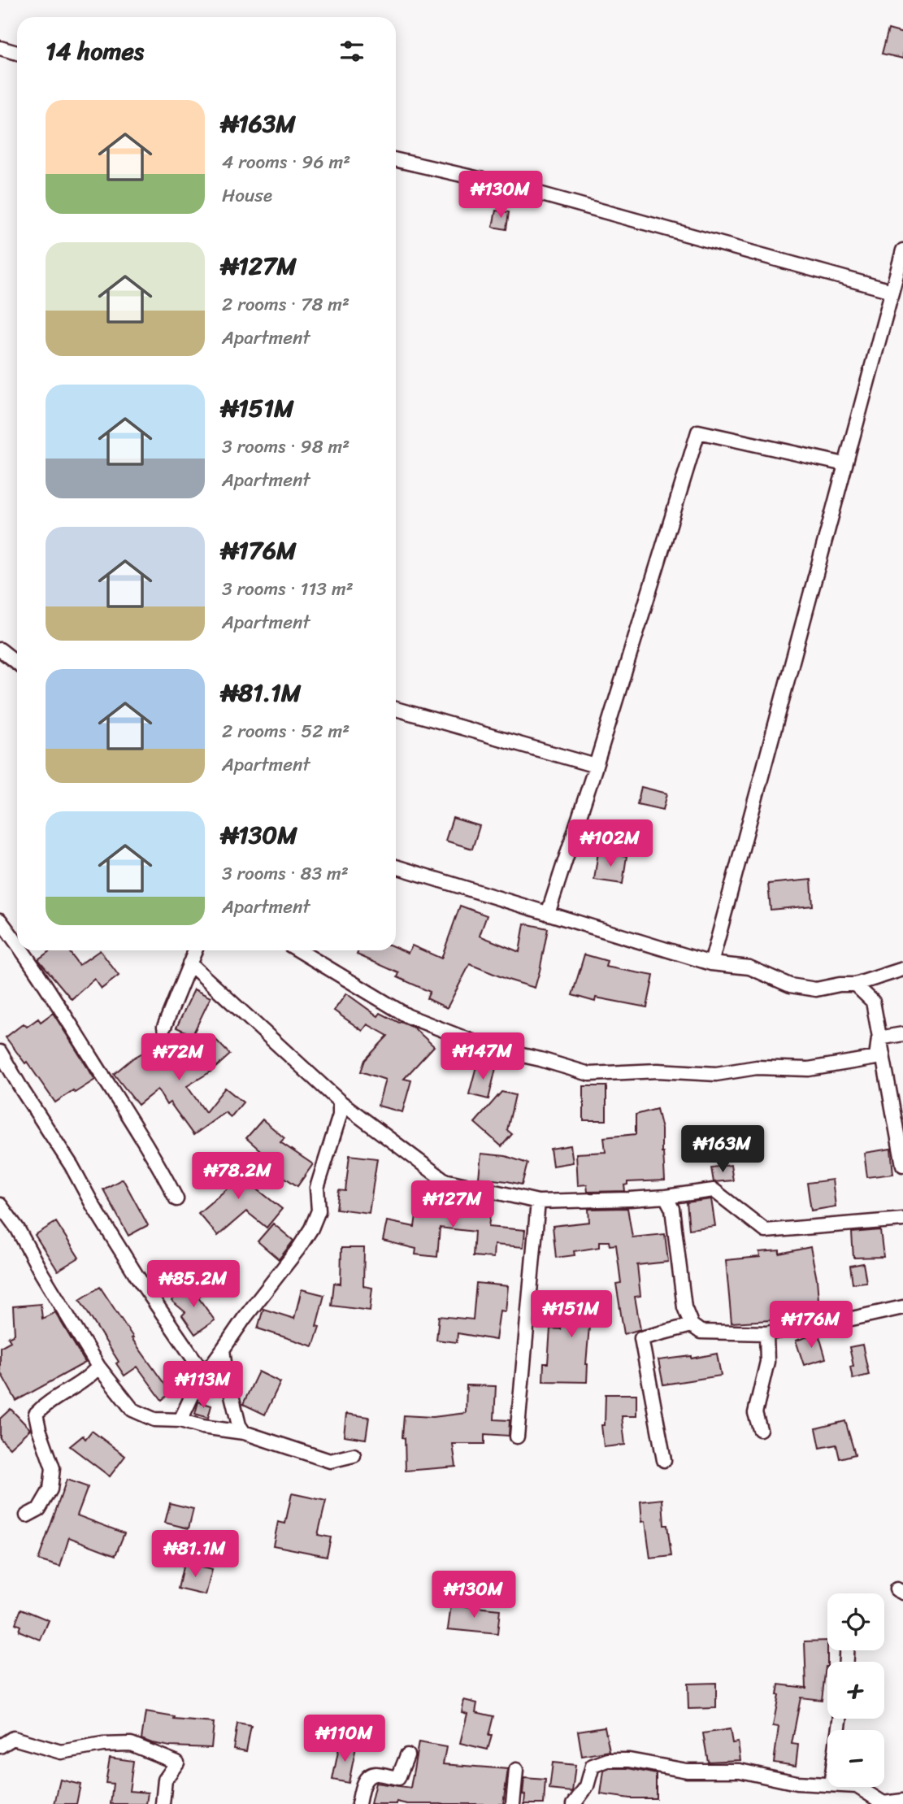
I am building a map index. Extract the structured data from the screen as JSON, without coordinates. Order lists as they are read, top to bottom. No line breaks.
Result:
{"page":{"heading":"14 homes","list":[{"name":"₦163M","note":"4 rooms · 96 m² · House"},{"name":"₦127M","note":"2 rooms · 78 m² · Apartment"},{"name":"₦151M","note":"3 rooms · 98 m² · Apartment"},{"name":"₦176M","note":"3 rooms · 113 m² · Apartment"},{"name":"₦81.1M","note":"2 rooms · 52 m² · Apartment"},{"name":"₦130M","note":"3 rooms · 83 m² · Apartment"}],"price":["₦130M","₦102M","₦147M","₦72M","₦163M","₦78.2M","₦127M","₦85.2M","₦151M","₦176M","₦113M","₦81.1M","₦130M","₦110M"],"map_buttons":["+","−"]}}
